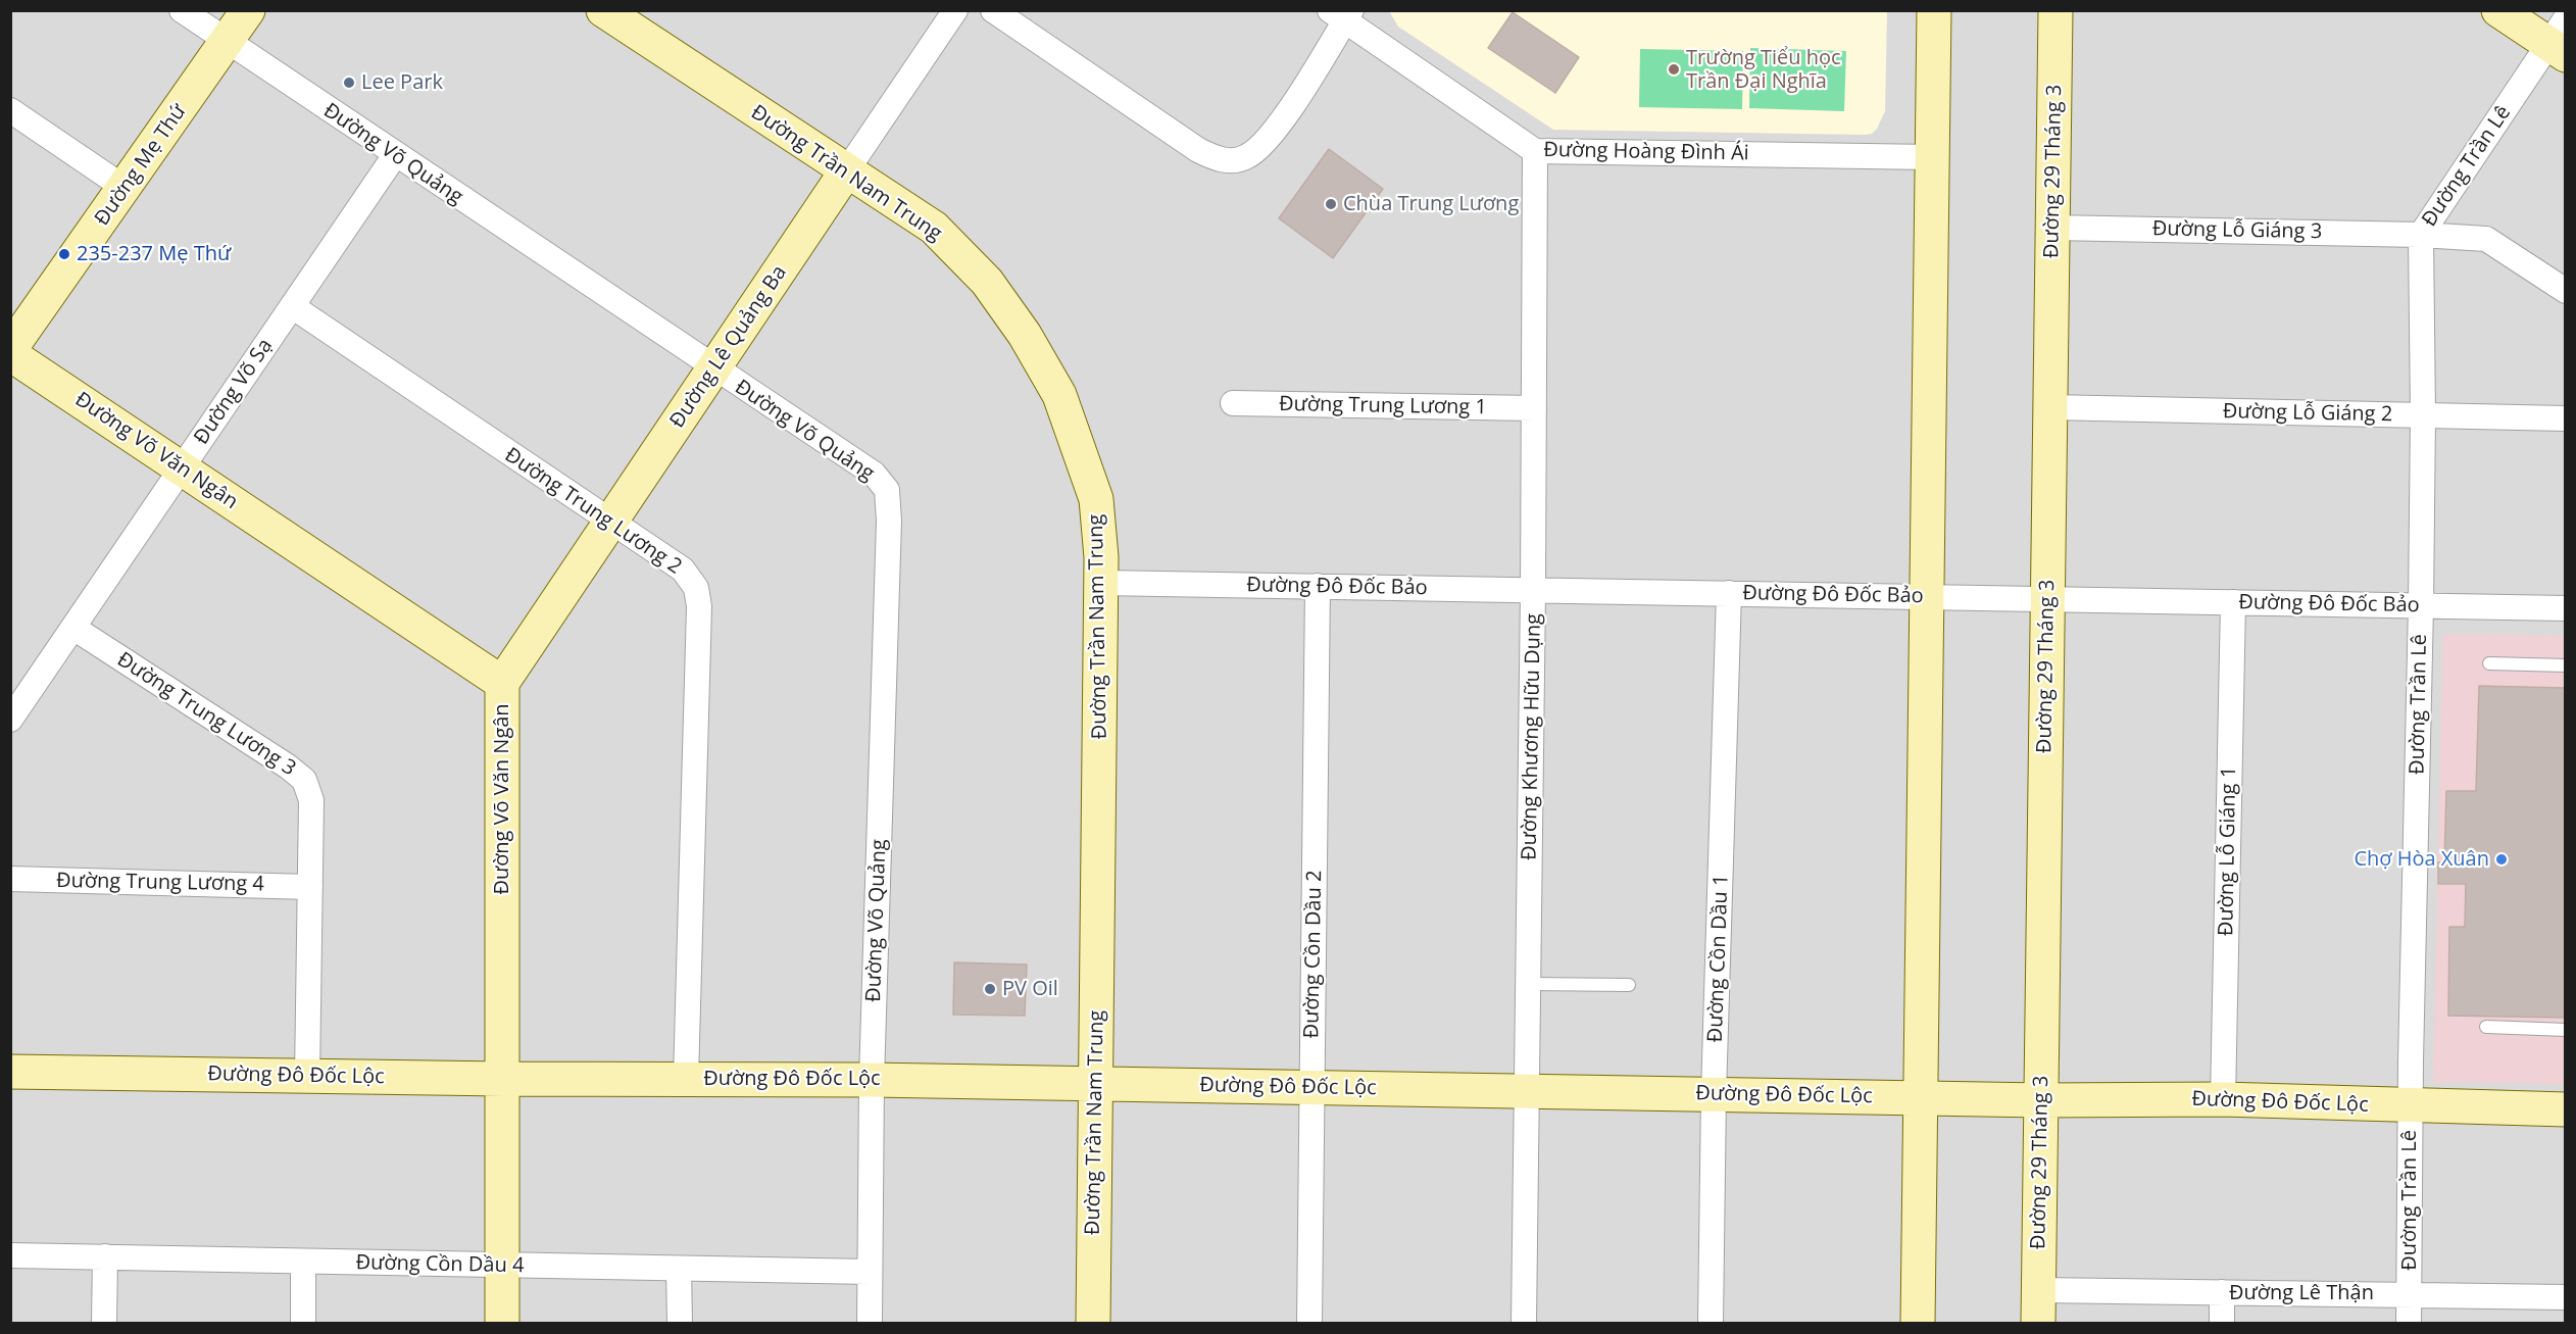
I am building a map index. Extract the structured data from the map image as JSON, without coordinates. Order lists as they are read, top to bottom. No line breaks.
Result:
{"streets":{"street":["Đường Hoàng Đình Ái","Đường Võ Quảng","Đường Mẹ Thứ","Đường Trần Lê","Đường 29 Tháng 3","Đường Trần Nam Trung","Đường Lỗ Giáng 3","Đường Lê Quảng Ba","Đường Võ Sạ","Đường Trung Lương 1","Đường Lỗ Giáng 2","Đường Võ Văn Ngân","Đường Trung Lương 2","Đường Đô Đốc Bảo","Đường Trung Lương 3","Đường Khương Hữu Dụng","Đường Lỗ Giáng 1","Đường Trung Lương 4","Đường Cồn Dầu 2","Đường Cồn Dầu 1","Đường Đô Đốc Lộc","Đường Cồn Dầu 4","Đường Lê Thận"]},"crossings":[["Đường Hoàng Đình Ái","Đường Khương Hữu Dụng"],["Đường Võ Quảng","Đường Mẹ Thứ"],["Đường Võ Quảng","Đường Lê Quảng Ba"],["Đường Võ Quảng","Đường Võ Sạ"],["Đường Võ Quảng","Đường Đô Đốc Lộc"],["Đường Võ Quảng","Đường Cồn Dầu 4"],["Đường Trần Lê","Đường Lỗ Giáng 3"],["Đường Trần Lê","Đường Lỗ Giáng 2"],["Đường Trần Lê","Đường Đô Đốc Bảo"],["Đường Trần Lê","Đường Đô Đốc Lộc"],["Đường Trần Lê","Đường Lê Thận"],["Đường 29 Tháng 3","Đường Lỗ Giáng 3"],["Đường 29 Tháng 3","Đường Lỗ Giáng 2"],["Đường 29 Tháng 3","Đường Đô Đốc Bảo"],["Đường 29 Tháng 3","Đường Đô Đốc Lộc"],["Đường 29 Tháng 3","Đường Lê Thận"],["Đường Trần Nam Trung","Đường Lê Quảng Ba"],["Đường Trần Nam Trung","Đường Đô Đốc Bảo"],["Đường Trần Nam Trung","Đường Đô Đốc Lộc"],["Đường Lê Quảng Ba","Đường Võ Văn Ngân"],["Đường Lê Quảng Ba","Đường Trung Lương 2"],["Đường Võ Sạ","Đường Võ Văn Ngân"],["Đường Võ Sạ","Đường Trung Lương 2"],["Đường Võ Sạ","Đường Trung Lương 3"],["Đường Trung Lương 1","Đường Khương Hữu Dụng"],["Đường Võ Văn Ngân","Đường Đô Đốc Lộc"],["Đường Võ Văn Ngân","Đường Cồn Dầu 4"],["Đường Trung Lương 2","Đường Đô Đốc Lộc"],["Đường Đô Đốc Bảo","Đường Khương Hữu Dụng"],["Đường Đô Đốc Bảo","Đường Lỗ Giáng 1"],["Đường Đô Đốc Bảo","Đường Cồn Dầu 2"],["Đường Đô Đốc Bảo","Đường Cồn Dầu 1"],["Đường Trung Lương 3","Đường Trung Lương 4"],["Đường Trung Lương 3","Đường Đô Đốc Lộc"],["Đường Khương Hữu Dụng","Đường Đô Đốc Lộc"],["Đường Lỗ Giáng 1","Đường Đô Đốc Lộc"],["Đường Cồn Dầu 2","Đường Đô Đốc Lộc"],["Đường Cồn Dầu 1","Đường Đô Đốc Lộc"]],"places":["Trường Tiểu học Trần Đại Nghĩa","Lee Park","Chùa Trung Lương","235-237 Mẹ Thứ","Chợ Hòa Xuân","PV Oil"]}
